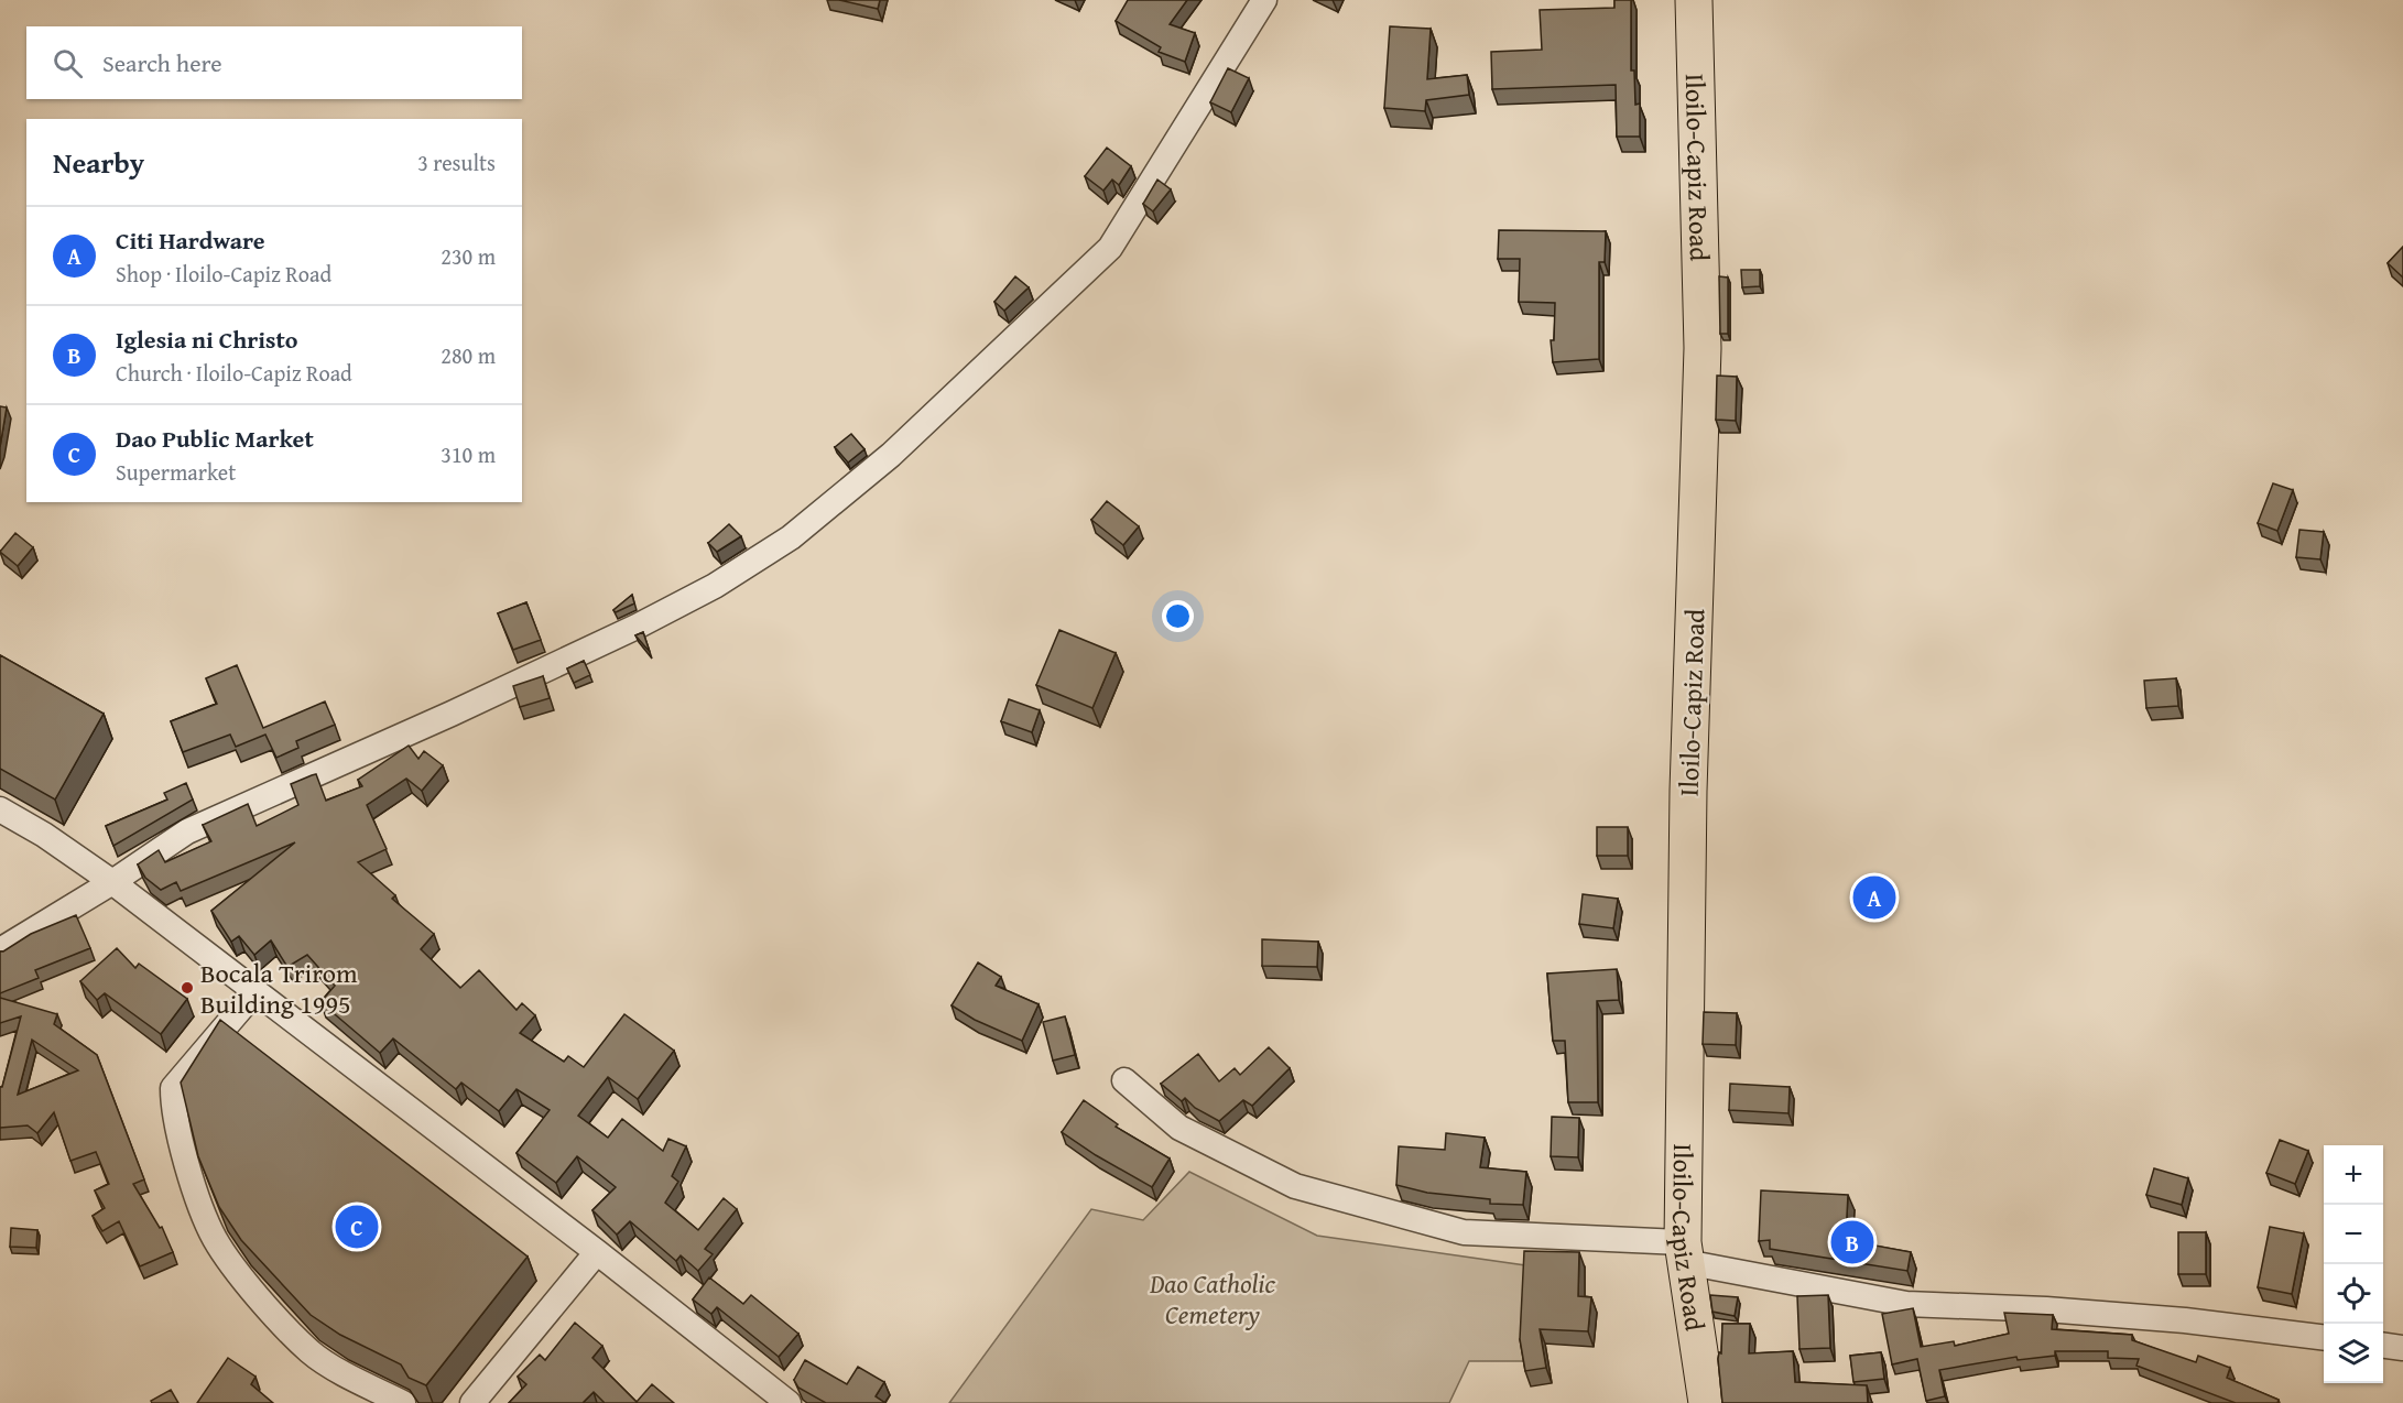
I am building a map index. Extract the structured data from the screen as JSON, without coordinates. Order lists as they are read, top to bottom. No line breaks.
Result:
{"streets":{"highway":["Iloilo-Capiz Road"]},"parks":["Dao Catholic Cemetery"],"places":["Bocala Trirom Building 1995"],"page":{"search":"Search here","heading":["Nearby","3 results"],"list":[{"mark":"A","name":"Citi Hardware","note":"Shop · Iloilo-Capiz Road","value":"230 m"},{"mark":"B","name":"Iglesia ni Christo","note":"Church · Iloilo-Capiz Road","value":"280 m"},{"mark":"C","name":"Dao Public Market","note":"Supermarket","value":"310 m"}],"pins":["A","C","B"],"map_buttons":["+","−"]}}
